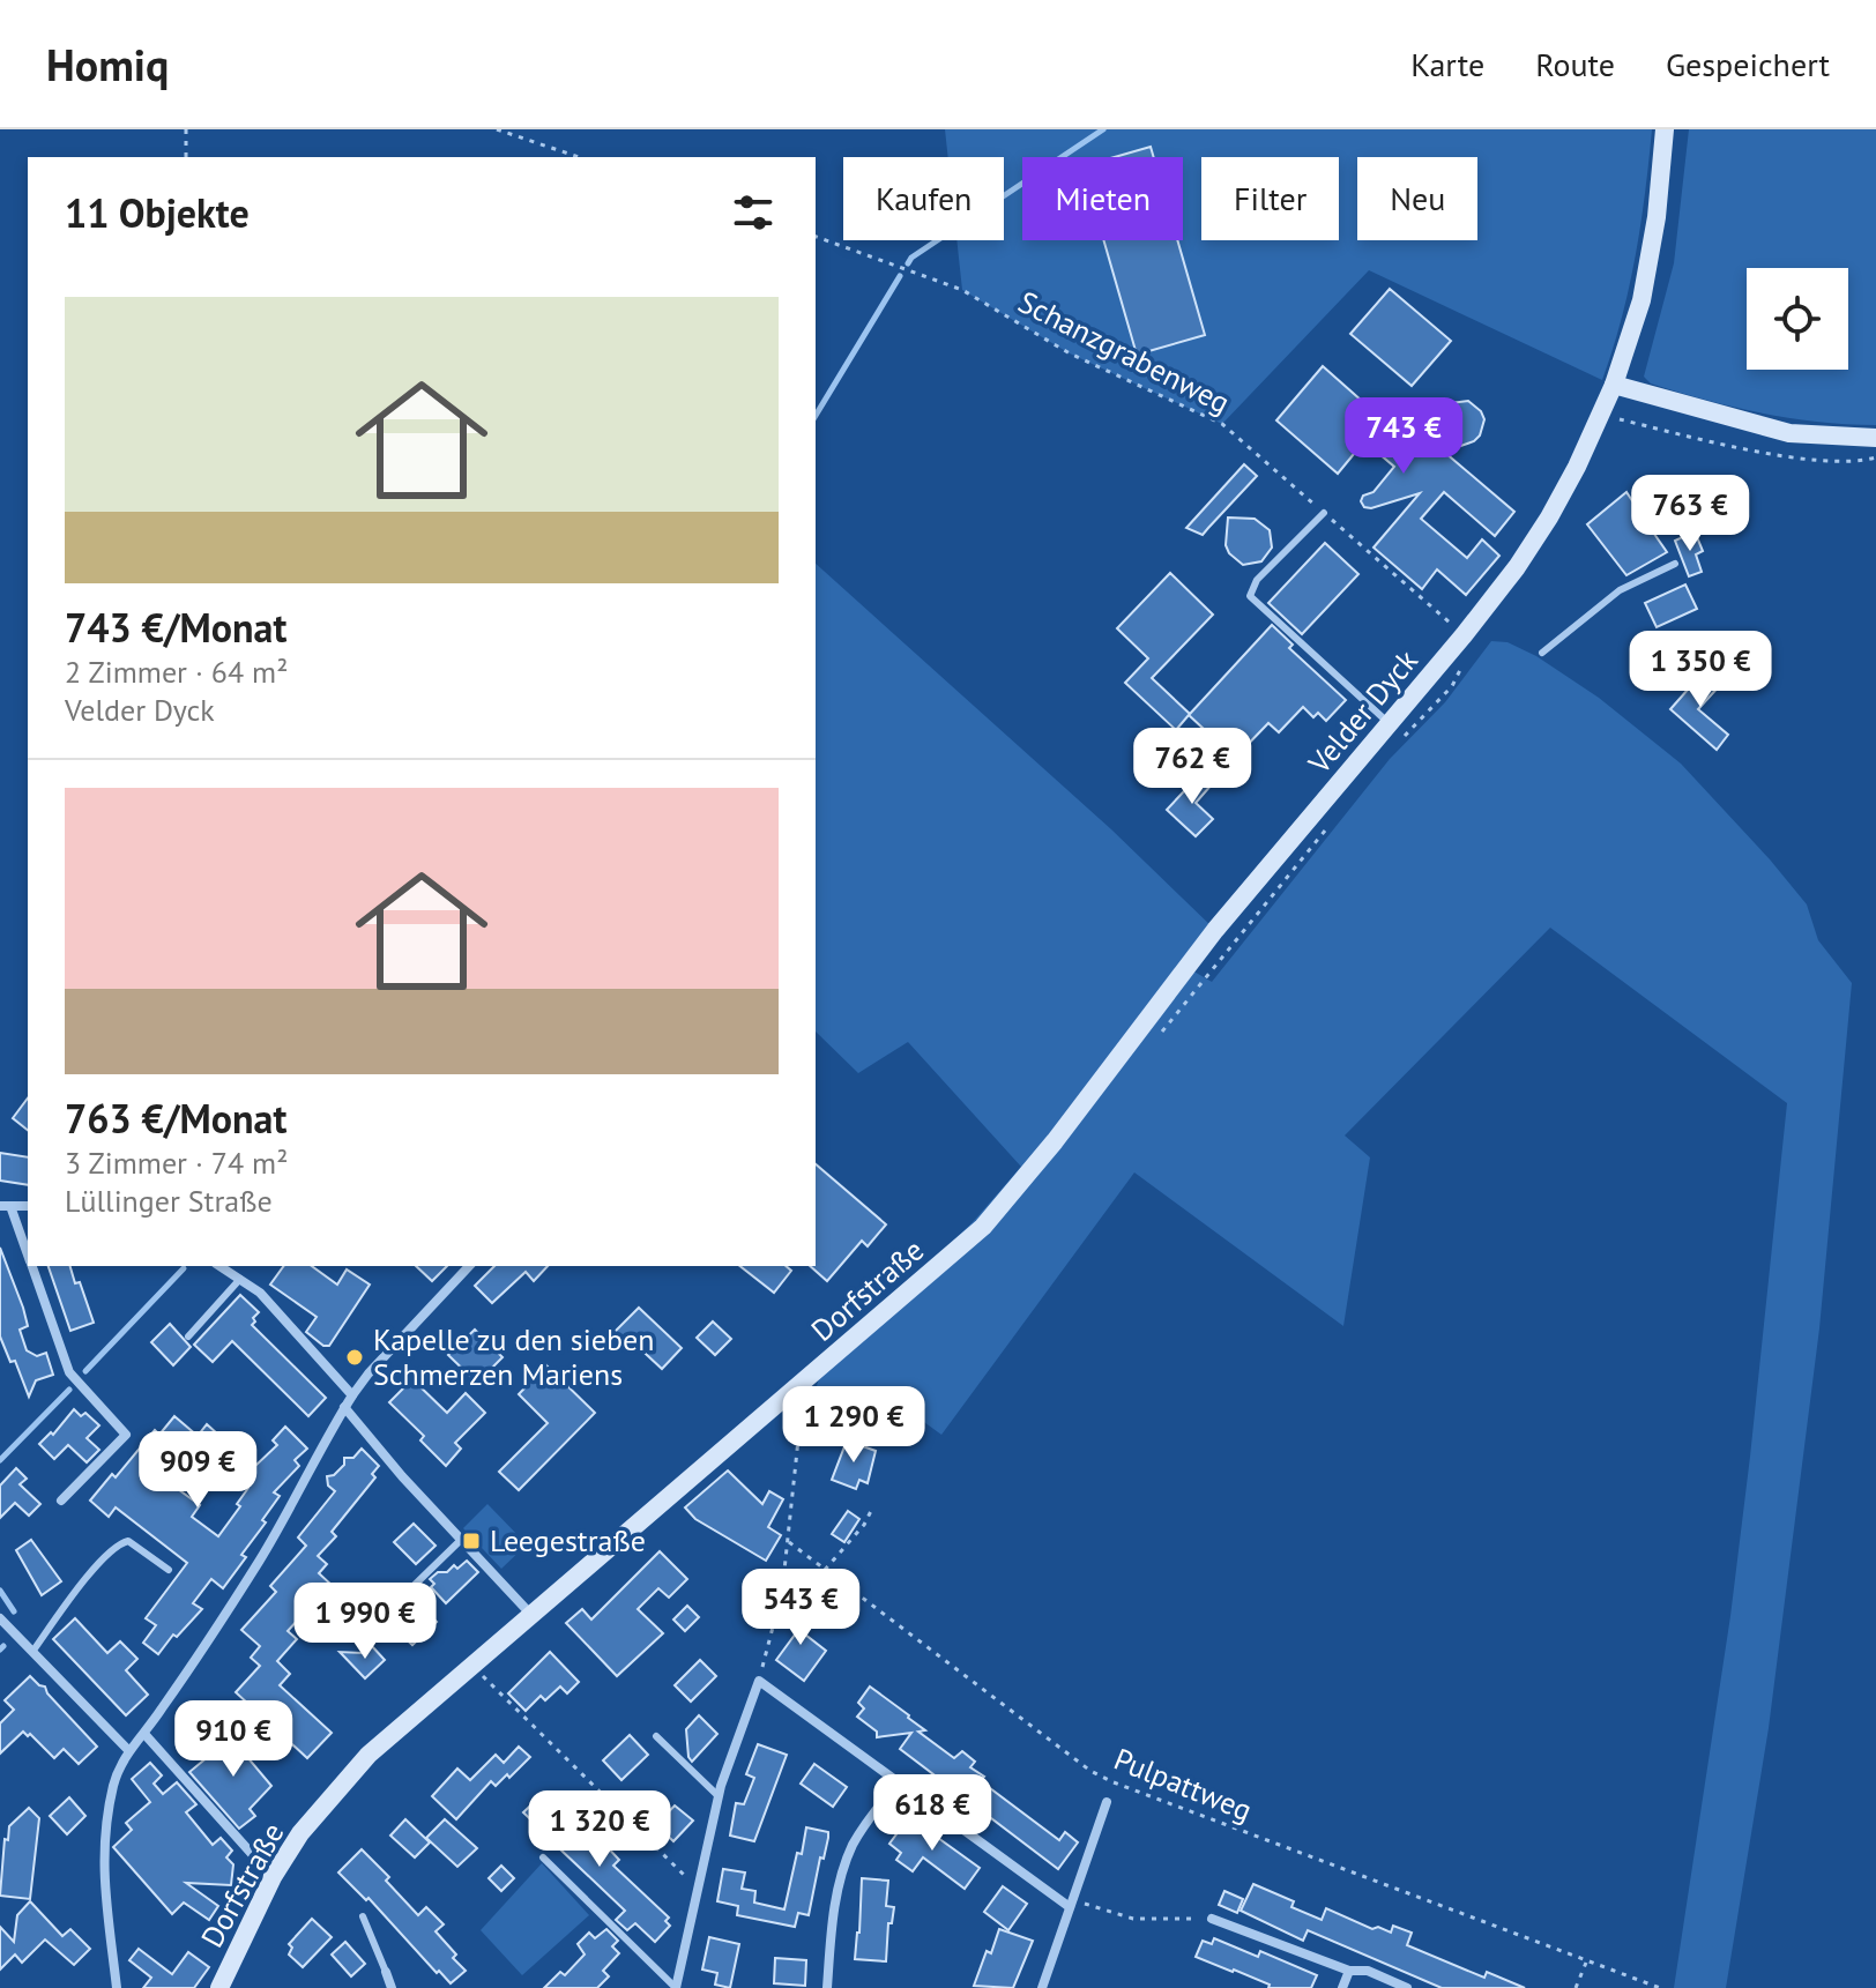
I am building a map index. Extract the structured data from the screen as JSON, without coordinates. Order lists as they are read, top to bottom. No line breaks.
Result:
{"streets":{"main road":["Velder Dyck","Dorfstraße"],"path":["Schanzgrabenweg","Pulpattweg"]},"crossings":[["Schanzgrabenweg","Velder Dyck"],["Velder Dyck","Dorfstraße"]],"places":{"other":["Kapelle zu den sieben Schmerzen Mariens"],"transit":["Leegestraße"]},"page":{"header":"Homiq","nav":["Karte","Route","Gespeichert"],"chip":["Kaufen","Mieten","Filter","Neu"],"heading":"11 Objekte","list":[{"name":"743 €/Monat","note":"2 Zimmer · 64 m² · Velder Dyck"},{"name":"763 €/Monat","note":"3 Zimmer · 74 m² · Lüllinger Straße"}],"price":["743 €","763 €","1 350 €","762 €","1 290 €","909 €","543 €","1 990 €","910 €","618 €","1 320 €"]}}
